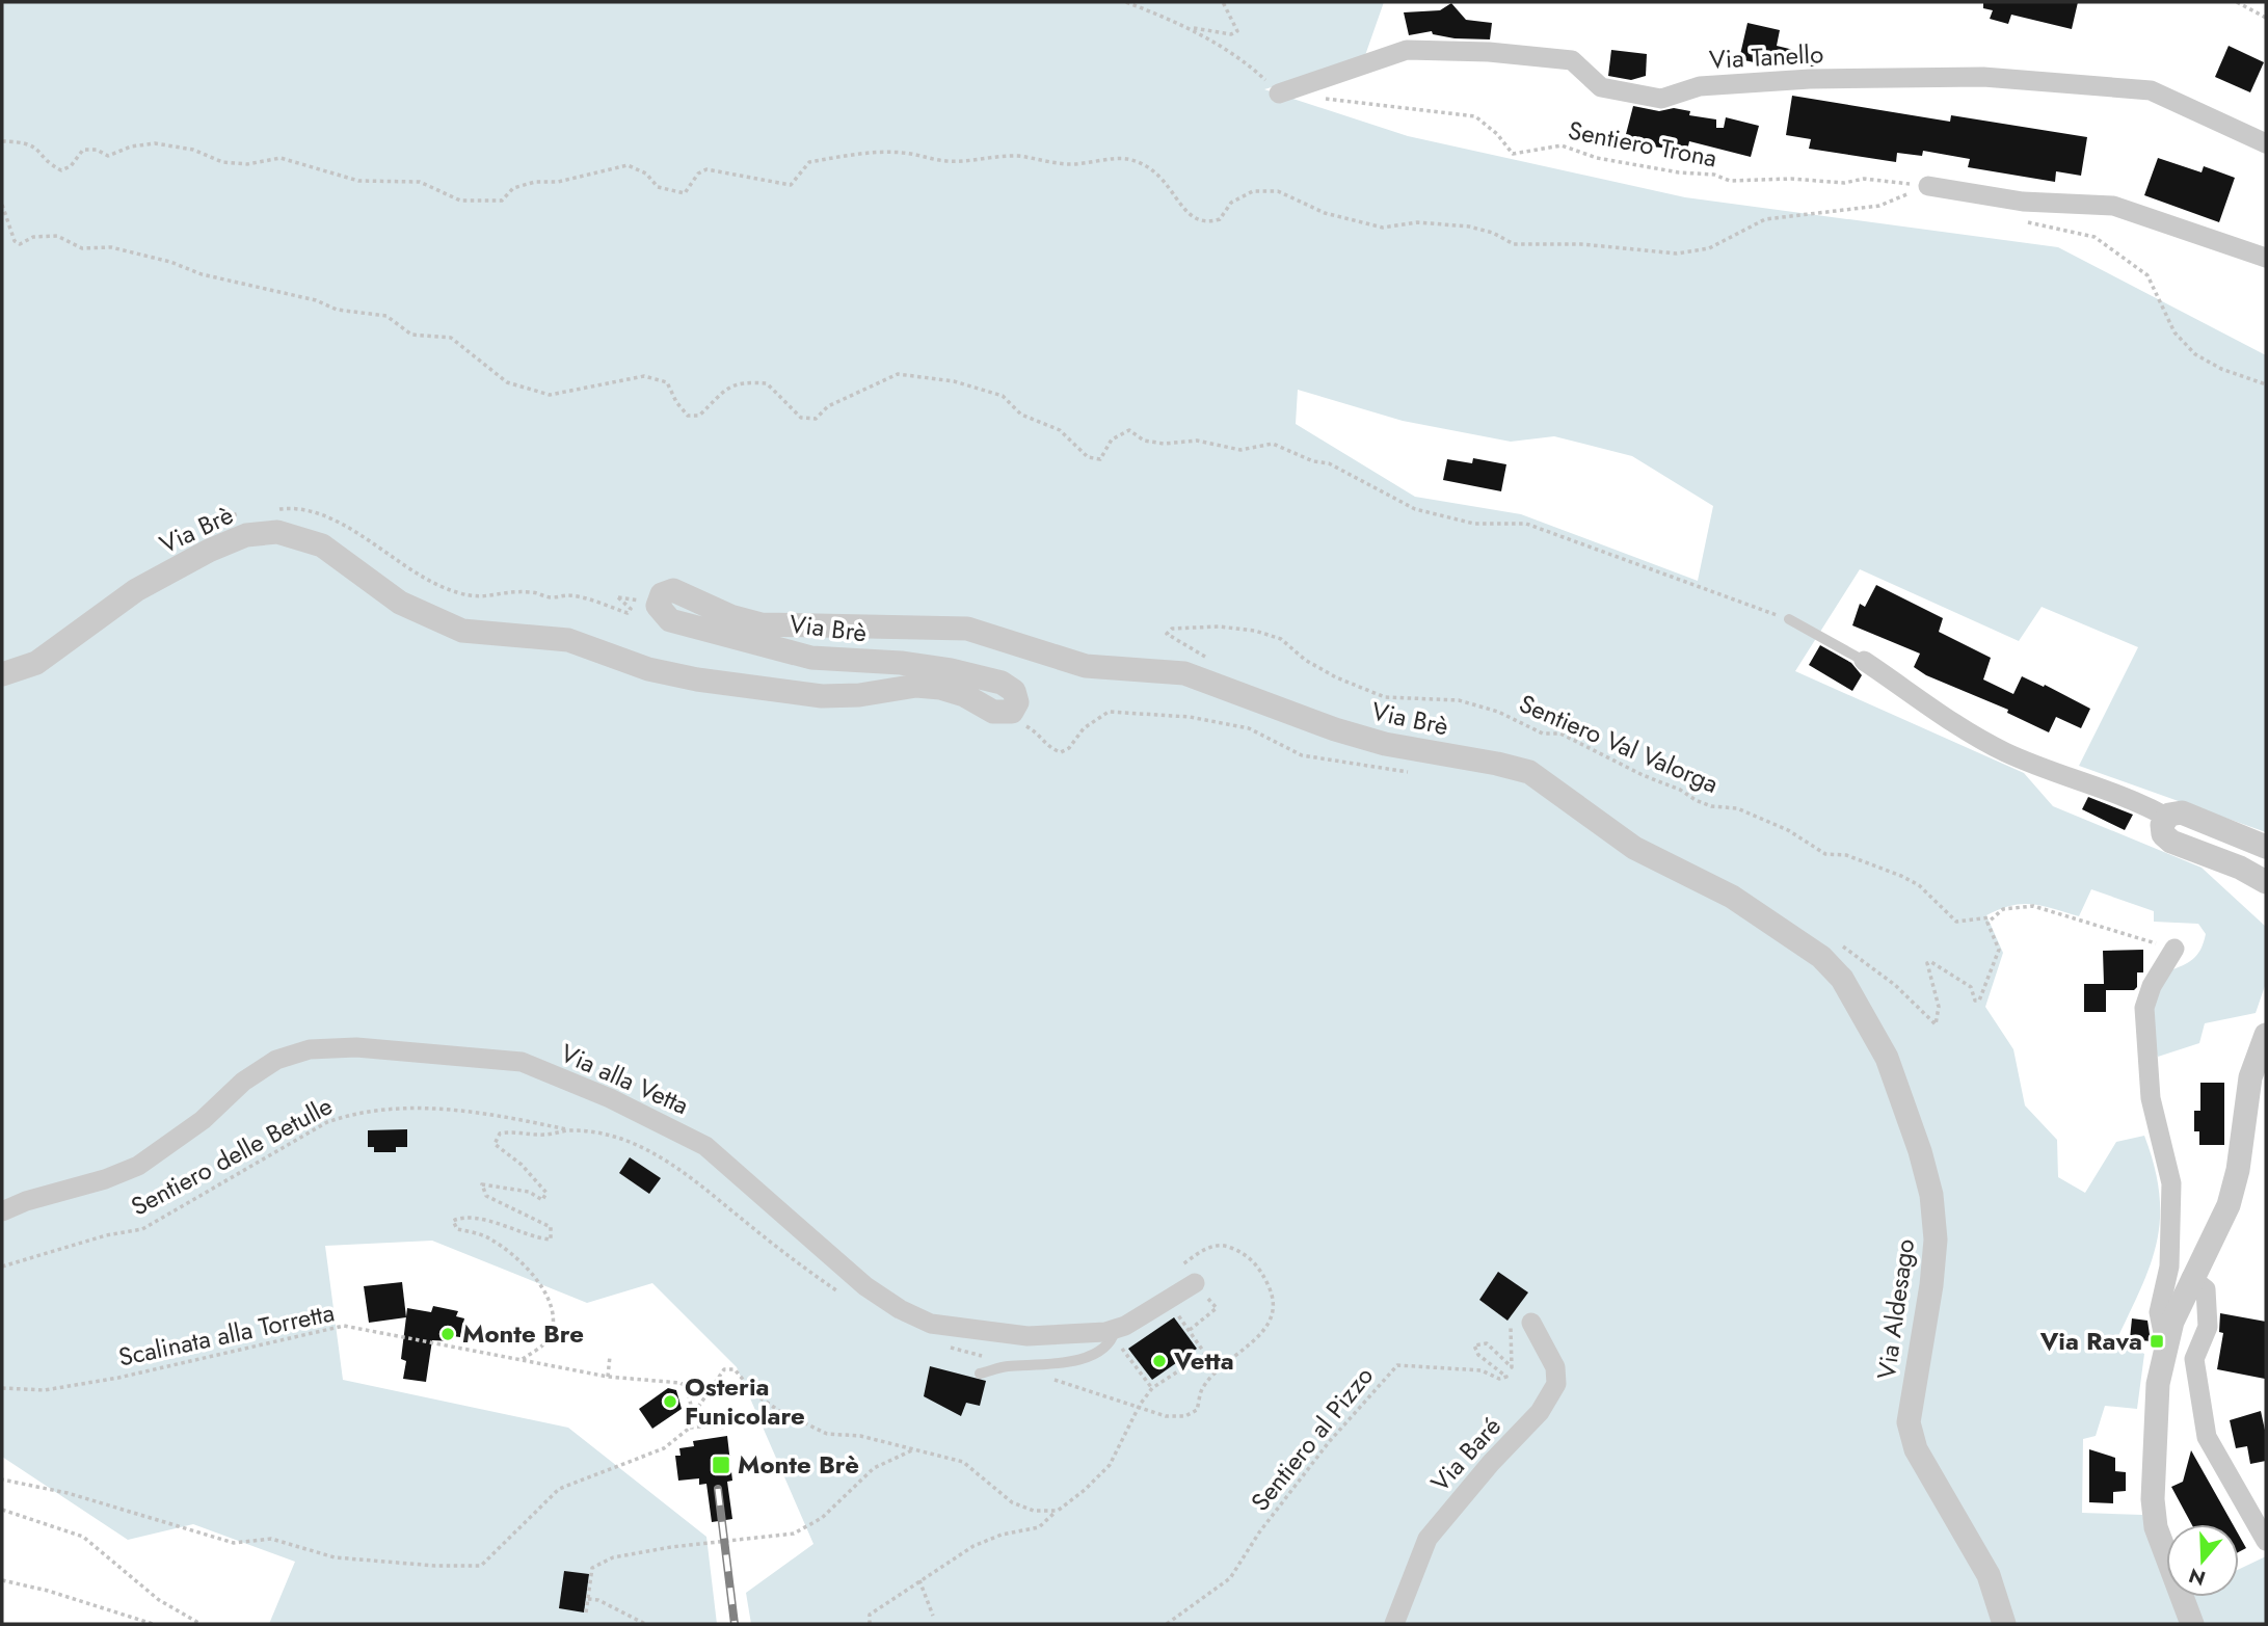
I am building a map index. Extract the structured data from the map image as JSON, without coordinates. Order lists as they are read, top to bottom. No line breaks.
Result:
{"streets":{"street":["Via Tanello","Via Brè","Via alla Vetta","Via Aldesago","Via Baré"],"path":["Sentiero Trona","Sentiero Val Valorga","Sentiero delle Betulle","Scalinata alla Torretta","Sentiero al Pizzo"]},"crossings":[["Via Brè","Sentiero Val Valorga"],["Via Brè","Via Aldesago"],["Sentiero al Pizzo","Via Baré"]],"places":{"other":["Monte Bre","Vetta","Osteria Funicolare"],"transit":["Via Rava","Monte Brè"]},"north":"bottom"}
